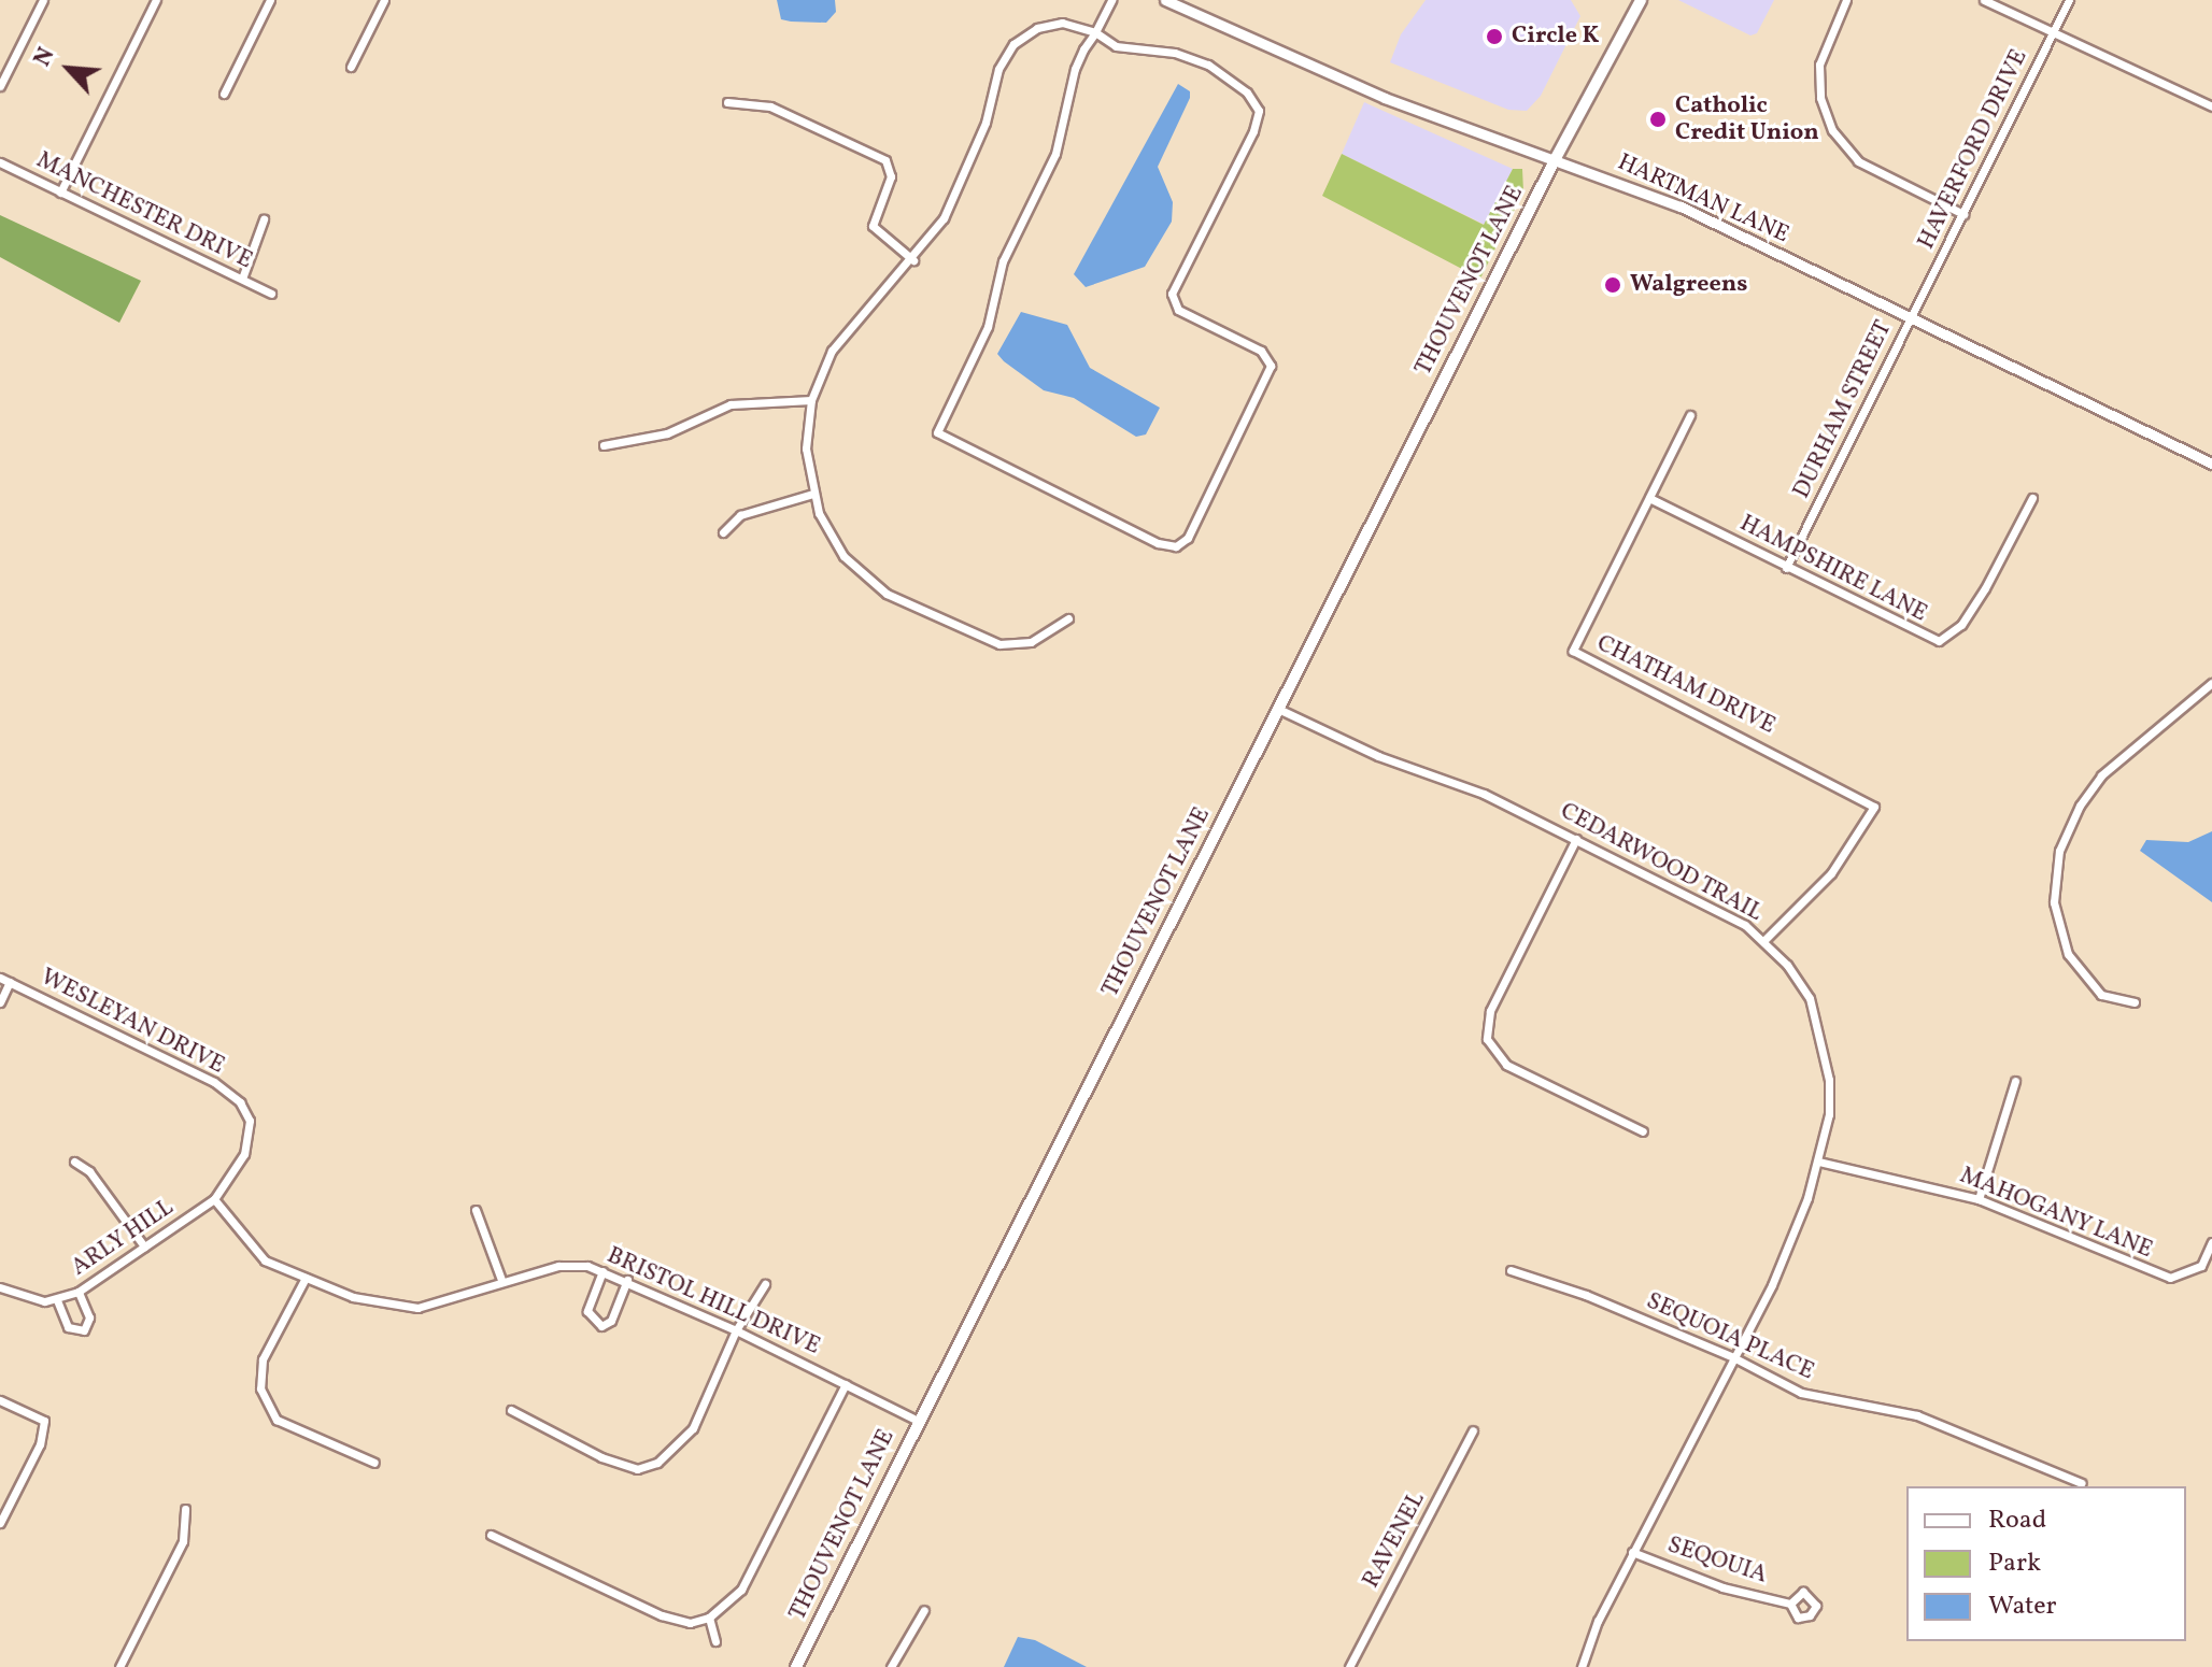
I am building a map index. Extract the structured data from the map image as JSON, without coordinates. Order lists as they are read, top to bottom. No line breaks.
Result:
{"streets":{"main road":["THOUVENOT LANE"],"street":["HAVERFORD DRIVE","HARTMAN LANE","MANCHESTER DRIVE","DURHAM STREET","HAMPSHIRE LANE","CHATHAM DRIVE","CEDARWOOD TRAIL","WESLEYAN DRIVE","MAHOGANY LANE","ARLY HILL","BRISTOL HILL DRIVE","SEQUOIA PLACE","RAVENEL","SEQOUIA"]},"crossings":[["HAVERFORD DRIVE","HARTMAN LANE"],["HAVERFORD DRIVE","DURHAM STREET"],["HARTMAN LANE","THOUVENOT LANE"],["HARTMAN LANE","DURHAM STREET"],["THOUVENOT LANE","CEDARWOOD TRAIL"],["THOUVENOT LANE","BRISTOL HILL DRIVE"],["DURHAM STREET","HAMPSHIRE LANE"],["HAMPSHIRE LANE","CHATHAM DRIVE"],["CHATHAM DRIVE","CEDARWOOD TRAIL"],["CEDARWOOD TRAIL","MAHOGANY LANE"],["CEDARWOOD TRAIL","SEQUOIA PLACE"],["CEDARWOOD TRAIL","SEQOUIA"],["WESLEYAN DRIVE","ARLY HILL"],["WESLEYAN DRIVE","BRISTOL HILL DRIVE"],["ARLY HILL","BRISTOL HILL DRIVE"]],"places":["Circle K","Catholic Credit Union","Walgreens"],"legend":["Road","Park","Water"],"north":"top left"}
